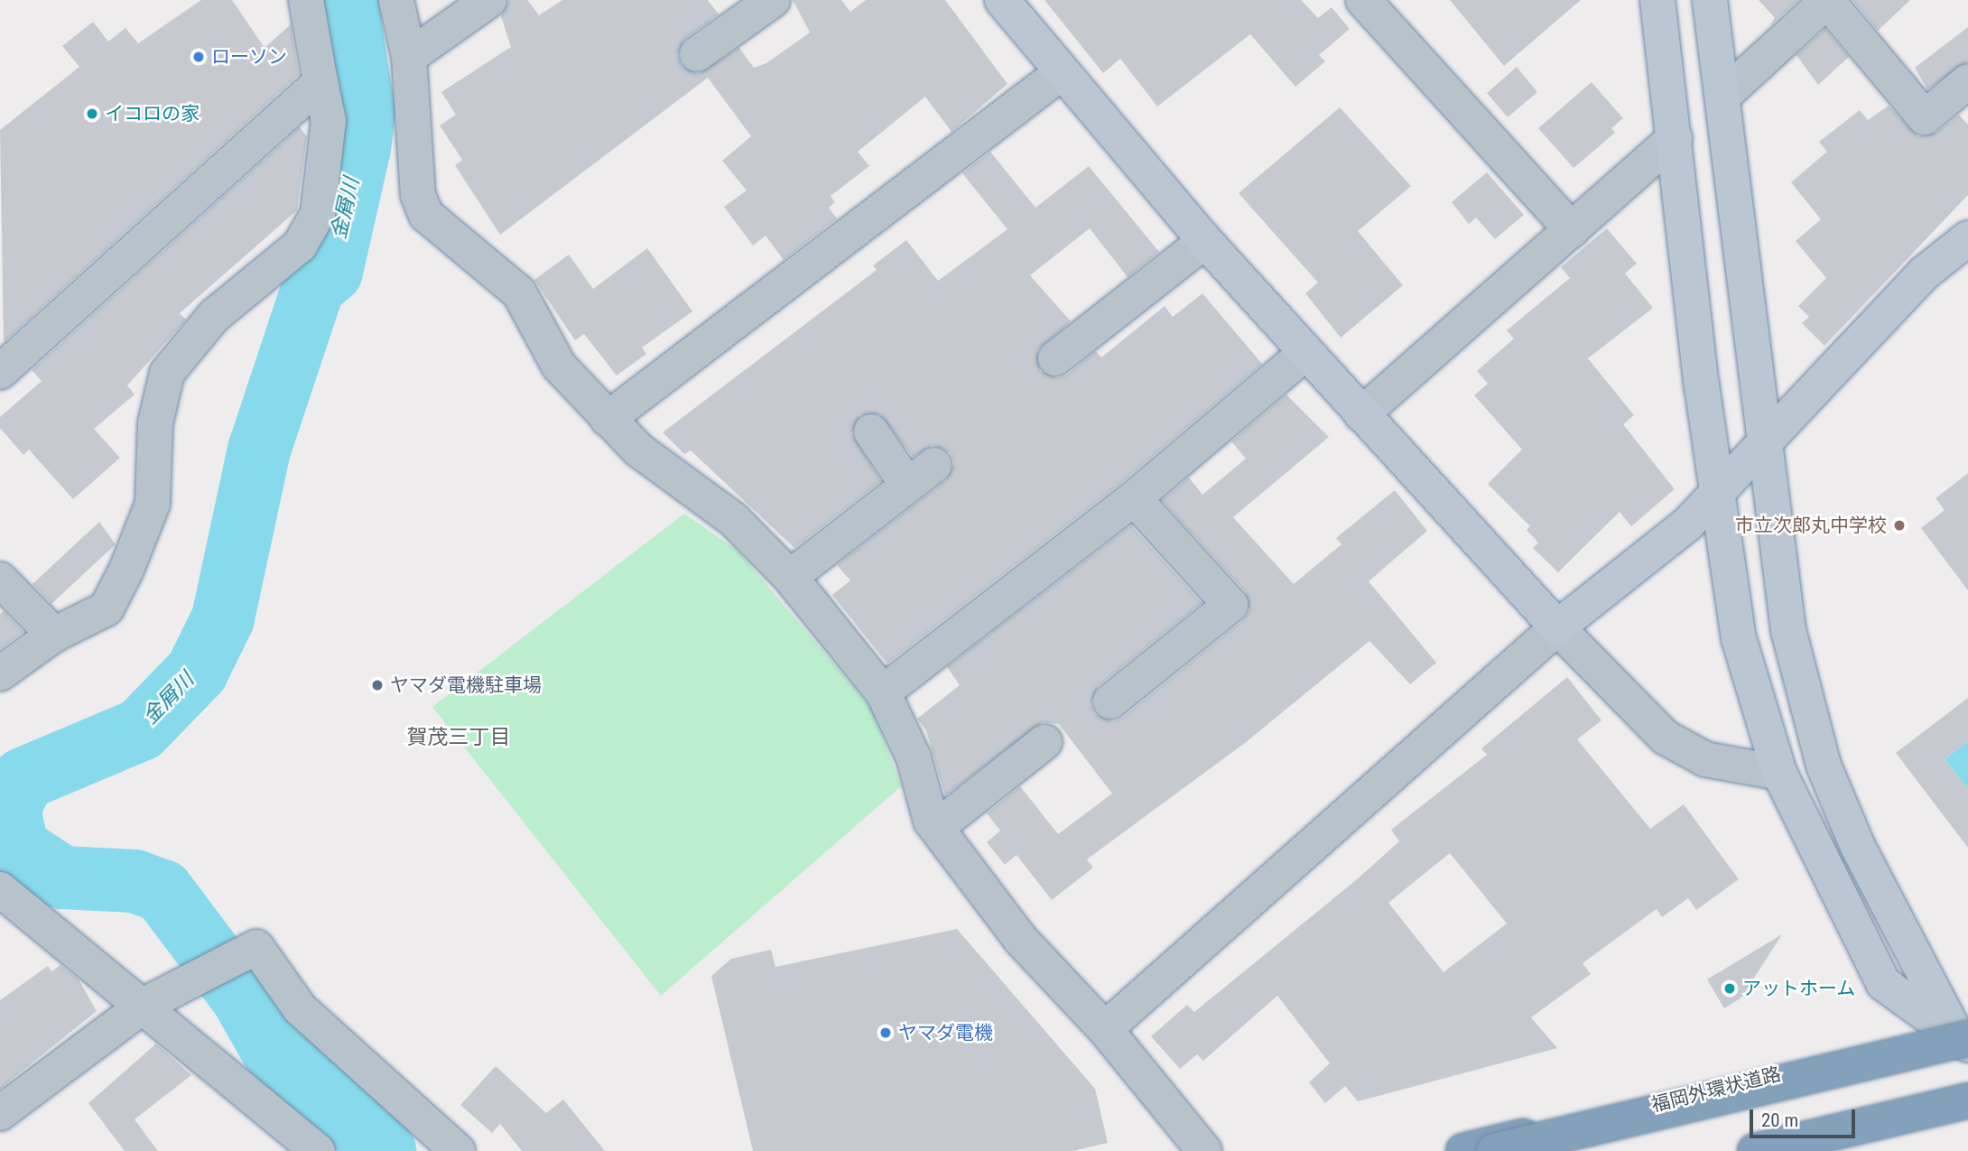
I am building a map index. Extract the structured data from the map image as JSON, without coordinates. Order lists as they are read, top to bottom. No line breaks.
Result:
{"streets":{"highway":["福岡外環状道路"]},"districts":["賀茂三丁目"],"water":["金屑川"],"places":["ローソン","イコロの家","市立次郎丸中学校","ヤマダ電機駐車場","アットホーム","ヤマダ電機"],"scale_bar":"20 m"}
